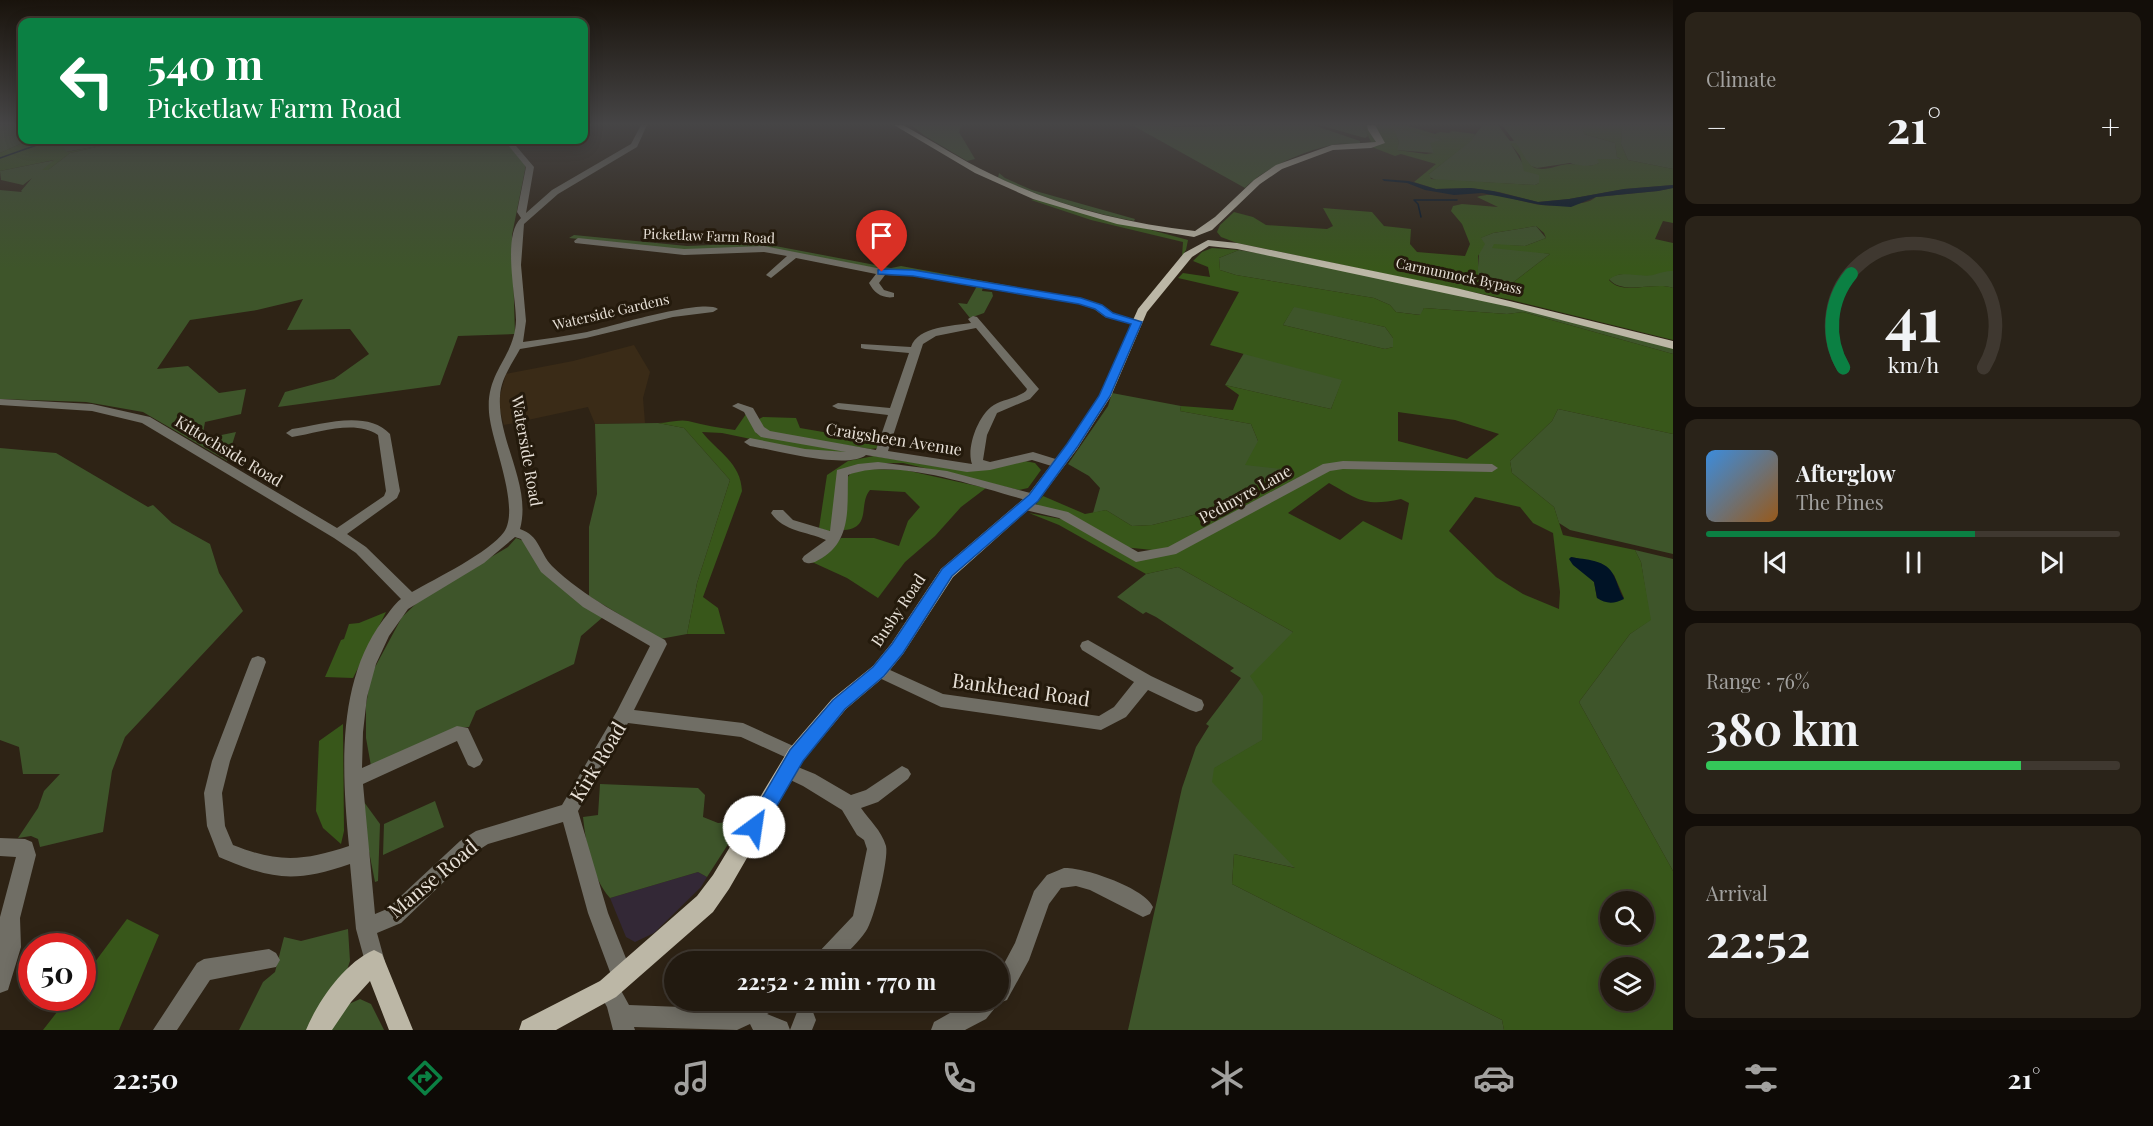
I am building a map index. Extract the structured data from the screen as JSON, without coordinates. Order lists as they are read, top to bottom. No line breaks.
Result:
{"streets":{"main road":["Carmunnock Bypass","Busby Road"],"street":["Picketlaw Farm Road","Waterside Gardens","Craigsheen Avenue","Kittochside Road","Waterside Road","Pedmyre Lane","Bankhead Road","Kirk Road","Manse Road"]},"crossings":[["Picketlaw Farm Road","Busby Road"],["Carmunnock Bypass","Busby Road"],["Waterside Gardens","Waterside Road"],["Craigsheen Avenue","Busby Road"],["Pedmyre Lane","Busby Road"],["Busby Road","Bankhead Road"],["Busby Road","Kirk Road"],["Kirk Road","Manse Road"]],"page":{"tile":["Climate",["Range · 76%","380 km"],["Arrival","22:52"]],"turn":["540 m","Picketlaw Farm Road"],"heat":["−","21°","+"],"song":["Afterglow","The Pines"],"limit":"50","trip":"22:52 · 2 min · 770 m","tabs":["22:50","21°"],"gauge":["41","km/h"]}}
